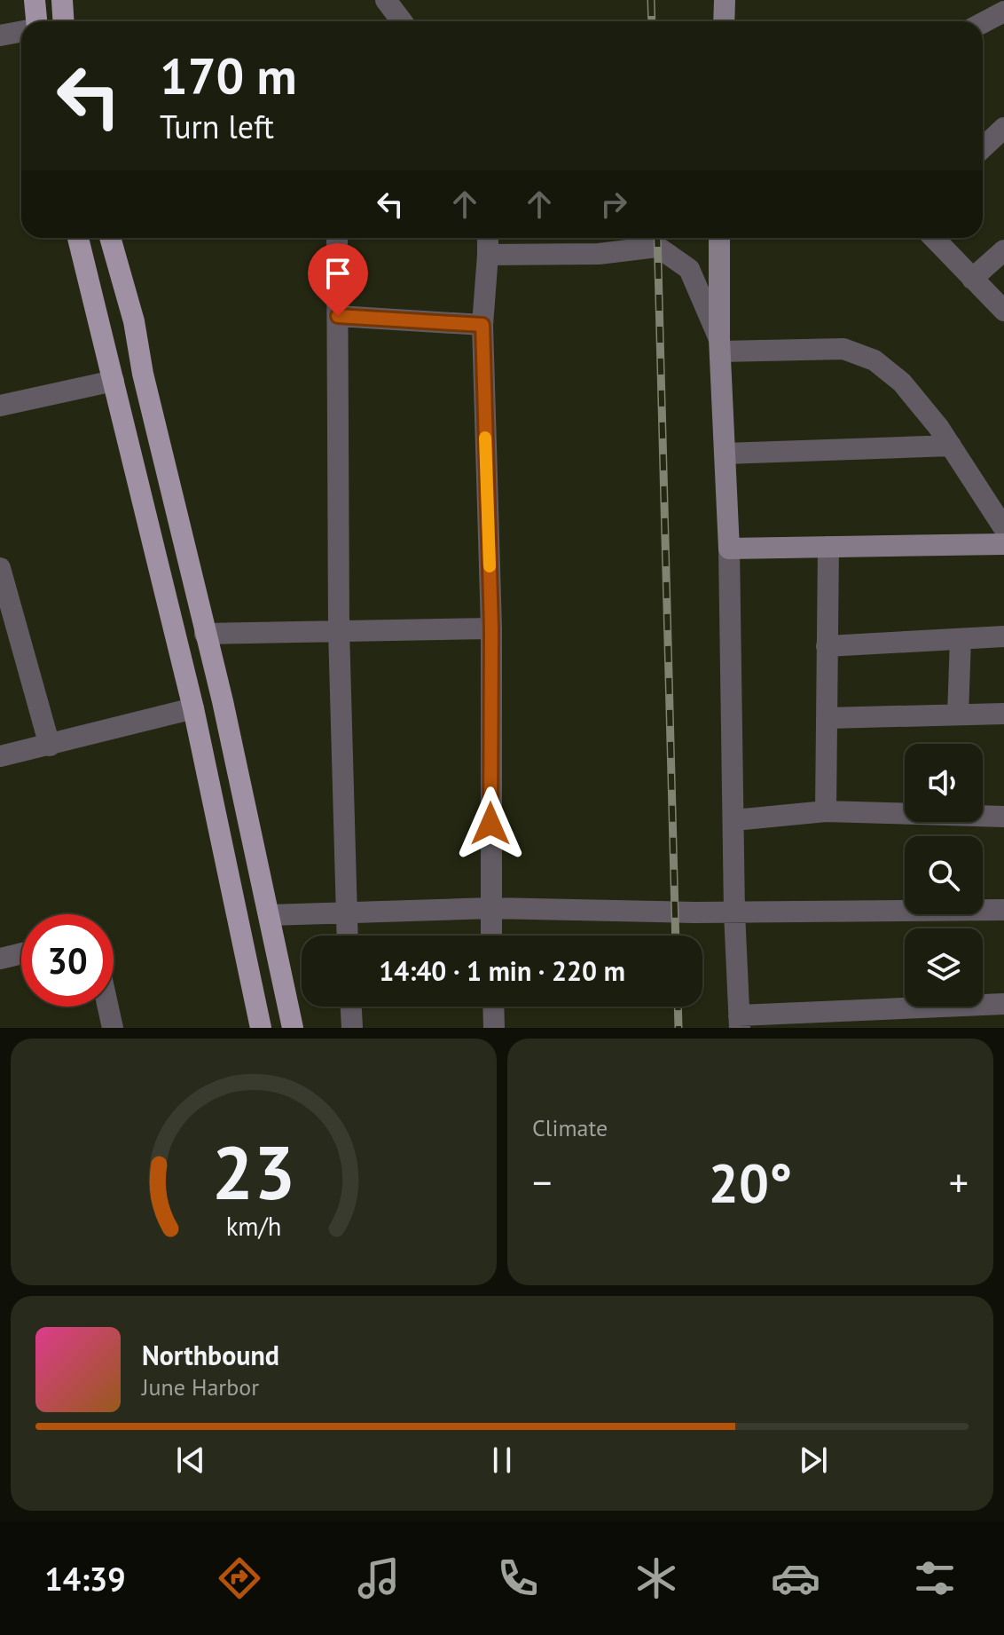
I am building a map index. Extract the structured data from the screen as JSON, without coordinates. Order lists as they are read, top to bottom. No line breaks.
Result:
{"page":{"turn":["170 m","Turn left"],"limit":"30","trip":"14:40 · 1 min · 220 m","tile":"Climate","heat":["−","20°","+"],"song":["Northbound","June Harbor"],"tabs":"14:39","gauge":["23","km/h"]}}
